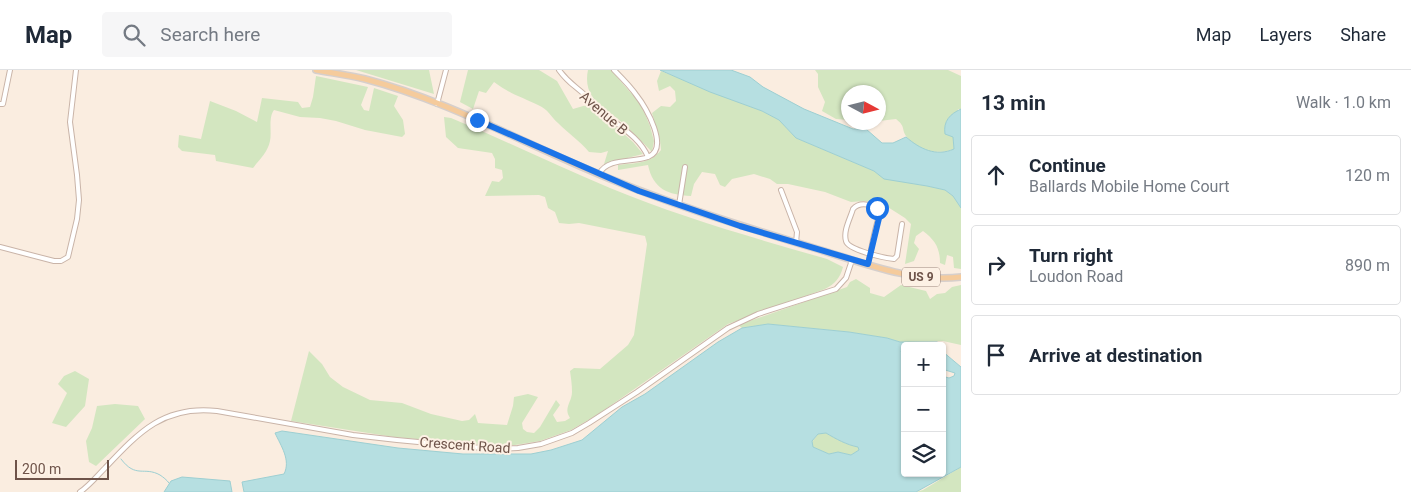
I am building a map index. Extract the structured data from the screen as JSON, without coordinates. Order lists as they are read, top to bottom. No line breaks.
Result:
{"streets":{"main road":["US 9"],"street":["Avenue B","Crescent Road"]},"crossings":[["US 9","Crescent Road"]],"scale_bar":"200 m","north":"right","page":{"header":"Map","search":"Search here","nav":["Map","Layers","Share"],"heading":["13 min","Walk · 1.0 km"],"list":[["Continue","Ballards Mobile Home Court","120 m"],["Turn right","Loudon Road","890 m"],"Arrive at destination"],"map_buttons":["+","−"],"scale":"200 m"}}
